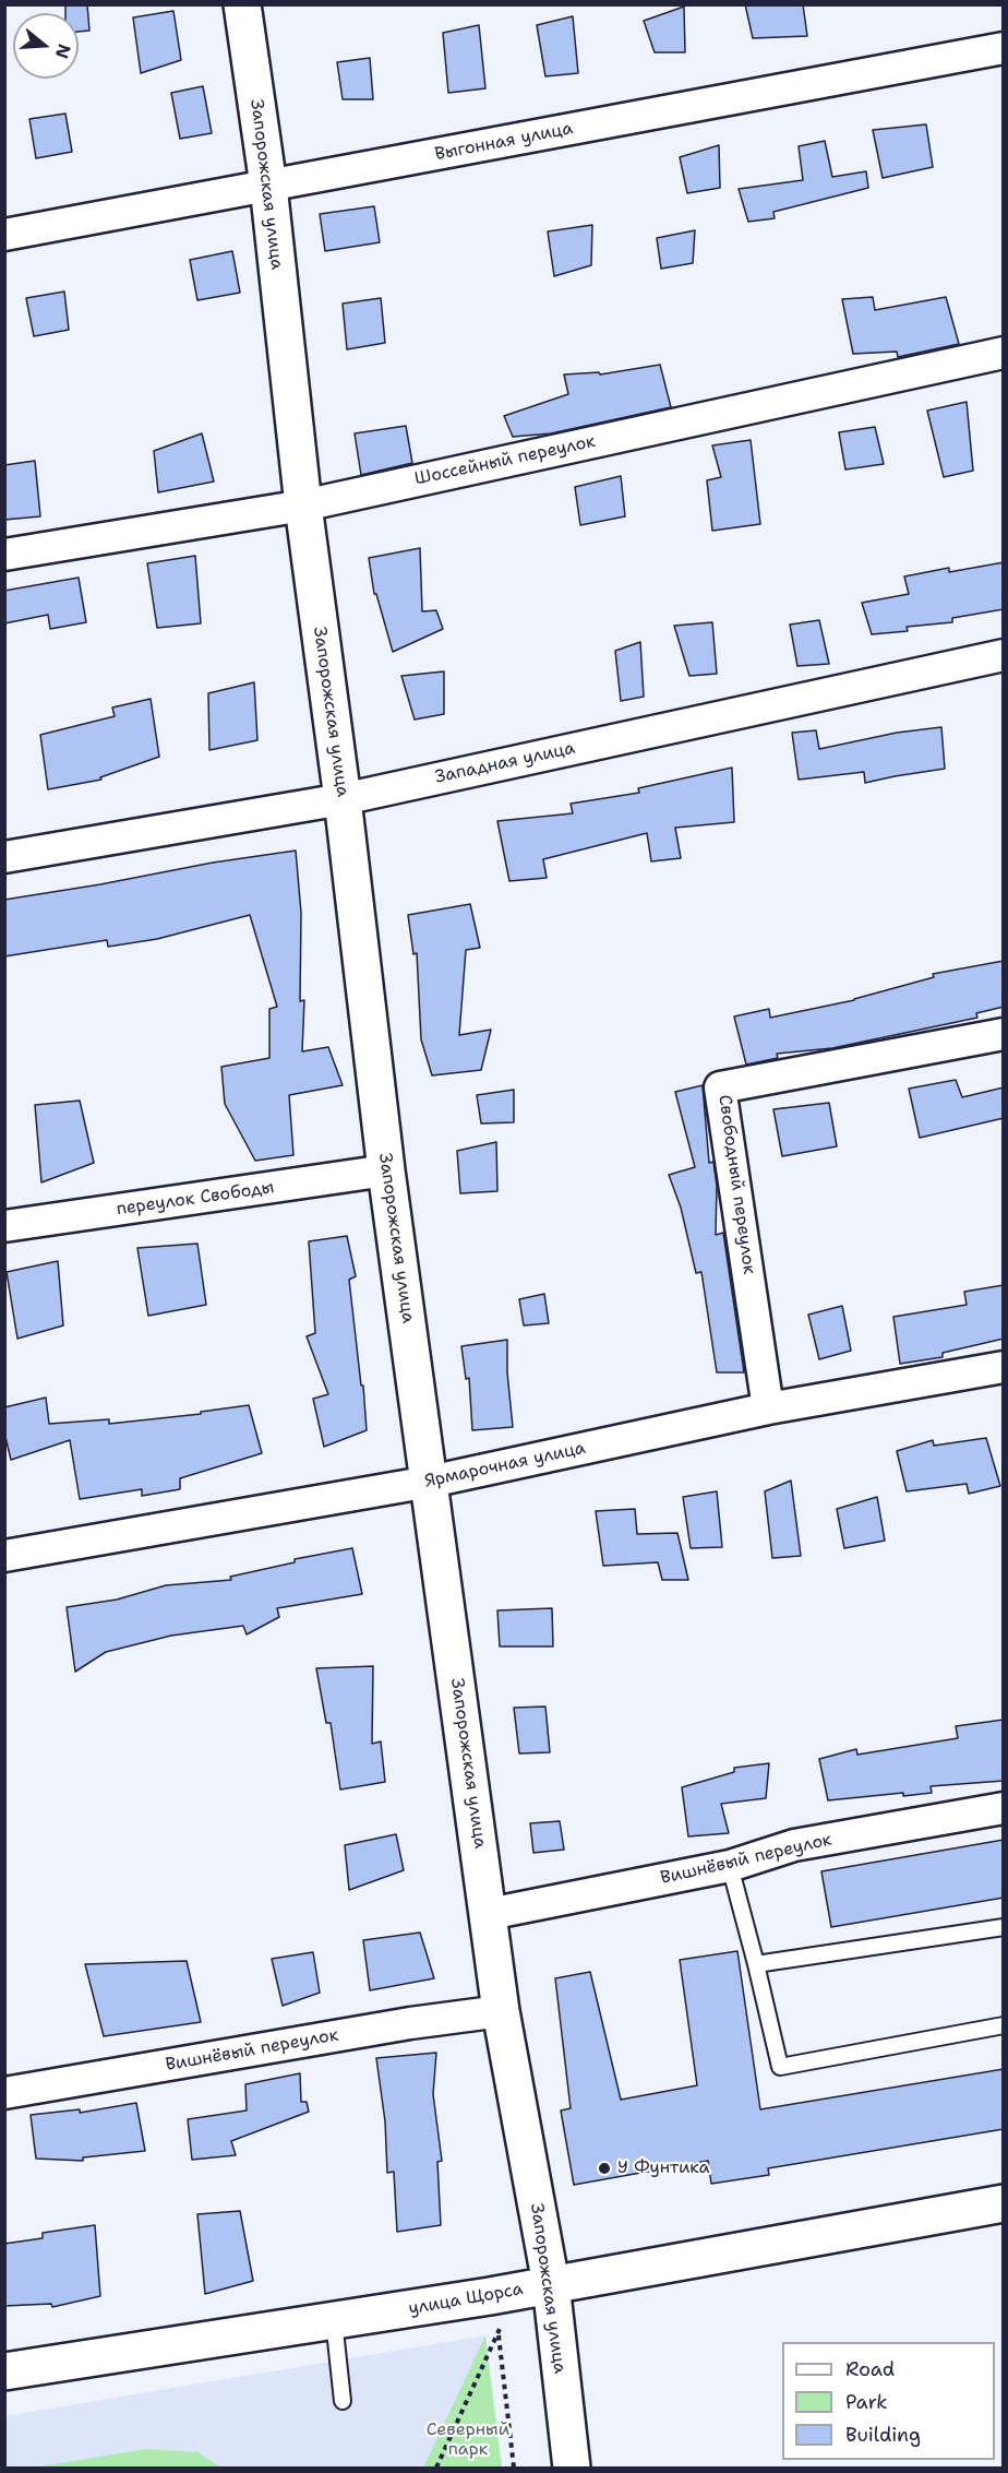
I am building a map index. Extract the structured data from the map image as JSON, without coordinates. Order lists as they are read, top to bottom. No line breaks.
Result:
{"streets":{"street":["Выгонная улица","Запорожская улица","Шоссейный переулок","Западная улица","Свободный переулок","переулок Свободы","Ярмарочная улица","Вишнёвый переулок","улица Щорса"]},"crossings":[["Выгонная улица","Запорожская улица"],["Запорожская улица","Шоссейный переулок"],["Запорожская улица","Западная улица"],["Запорожская улица","переулок Свободы"],["Запорожская улица","Ярмарочная улица"],["Запорожская улица","Вишнёвый переулок"],["Запорожская улица","улица Щорса"],["Свободный переулок","Ярмарочная улица"]],"parks":["Северный парк"],"places":["У Фунтика"],"legend":["Road","Park","Building"],"north":"right"}
